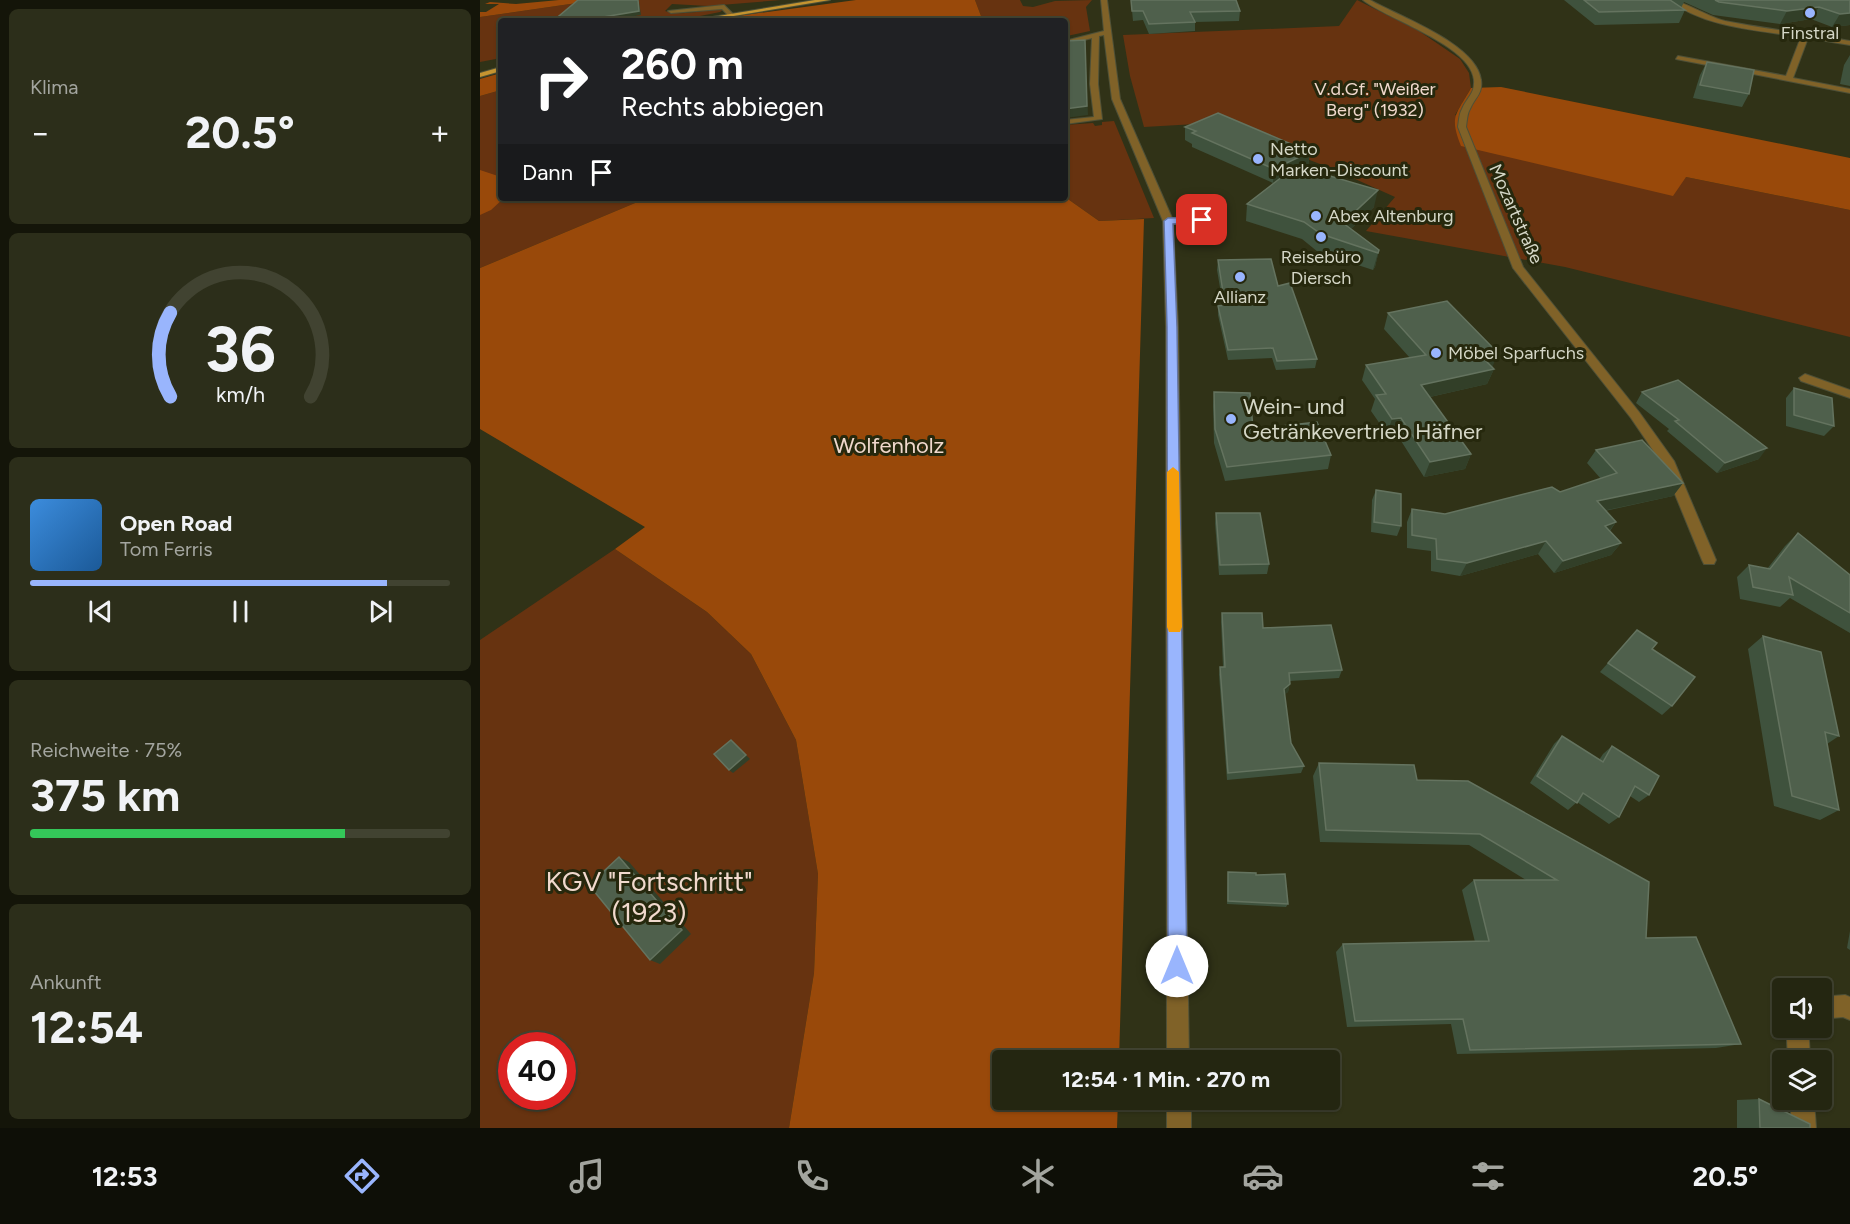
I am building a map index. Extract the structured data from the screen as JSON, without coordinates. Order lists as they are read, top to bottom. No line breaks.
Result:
{"streets":{"street":["Mozartstraße"]},"parks":["V.d.Gf. \"Weißer Berg\" (1932)","Wolfenholz","KGV \"Fortschritt\" (1923)"],"places":["Finstral","Netto Marken-Discount","Abex Altenburg","Reisebüro Diersch","Allianz","Möbel Sparfuchs","Wein- und Getränkevertrieb Häfner"],"page":{"tile":["Klima",["Reichweite · 75%","375 km"],["Ankunft","12:54"]],"turn":["260 m","Rechts abbiegen"],"heat":["−","20.5°","+"],"then":"Dann","song":["Open Road","Tom Ferris"],"limit":"40","trip":"12:54 · 1 Min. · 270 m","tabs":["12:53","20.5°"],"gauge":["36","km/h"]}}
